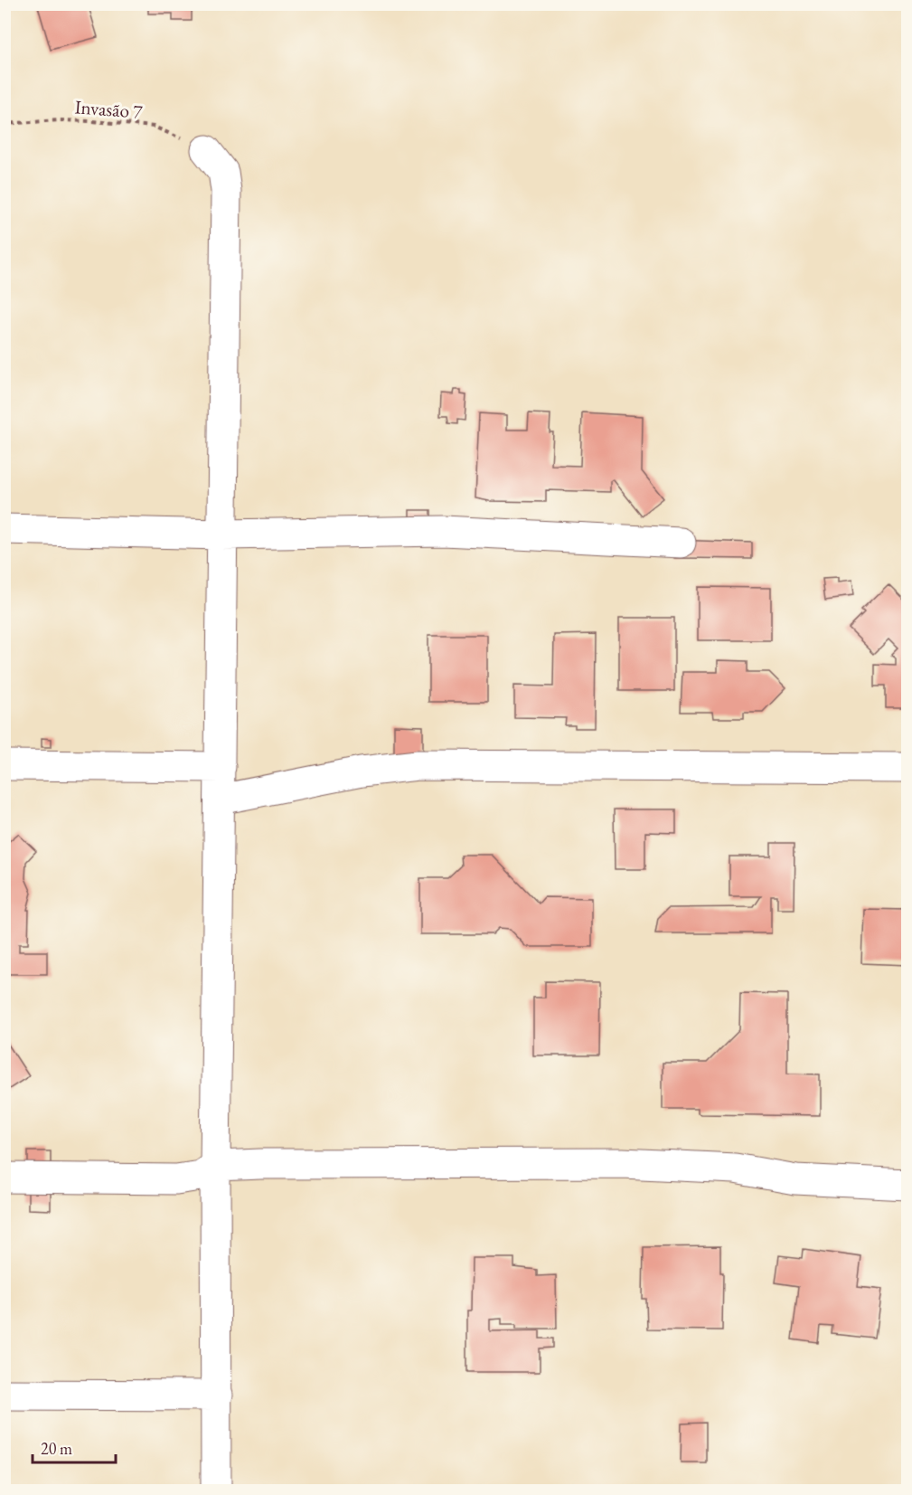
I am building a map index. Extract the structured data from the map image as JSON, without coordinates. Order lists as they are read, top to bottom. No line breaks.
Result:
{"streets":{"path":["Invasão 7"]},"scale_bar":"20 m"}
